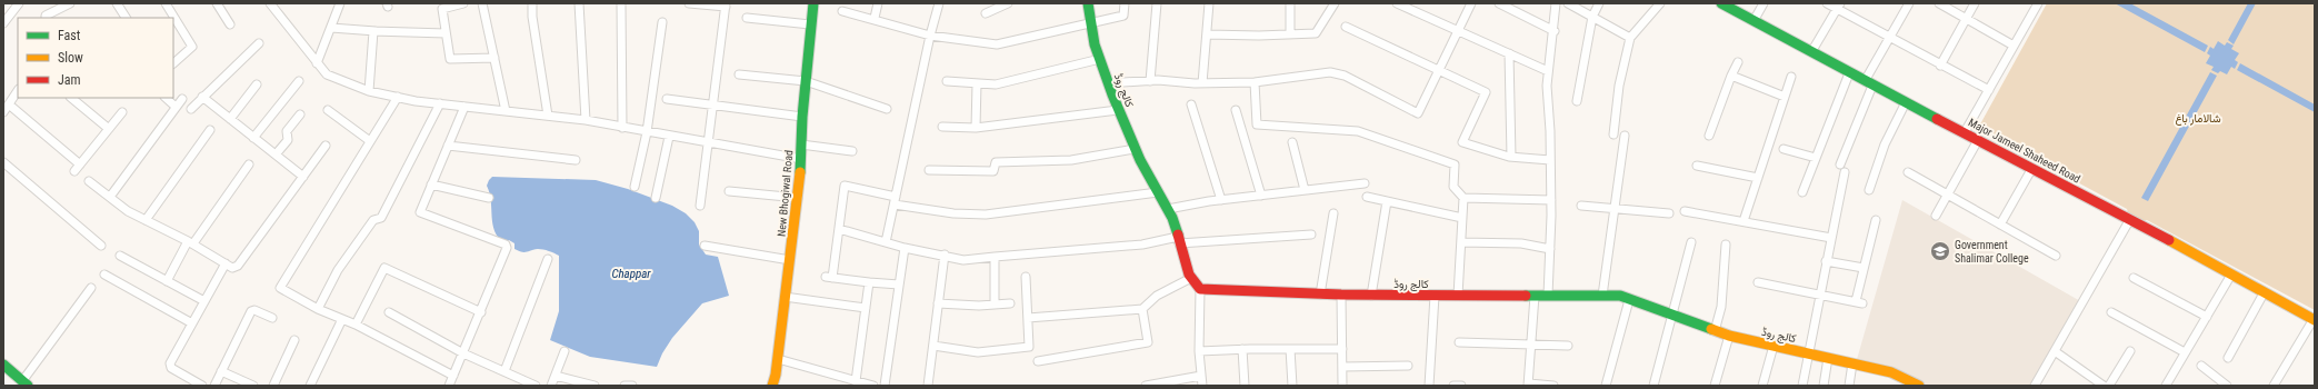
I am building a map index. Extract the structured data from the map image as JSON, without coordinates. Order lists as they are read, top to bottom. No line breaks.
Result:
{"streets":{"street":["کالج روڈ","Major Jameel Shaheed Road","New Bhogiwal Road"]},"water":["Chappar"],"parks":["شالامار باغ"],"places":{"school or university":["Government Shalimar College"]},"legend":["Fast","Slow","Jam"]}
